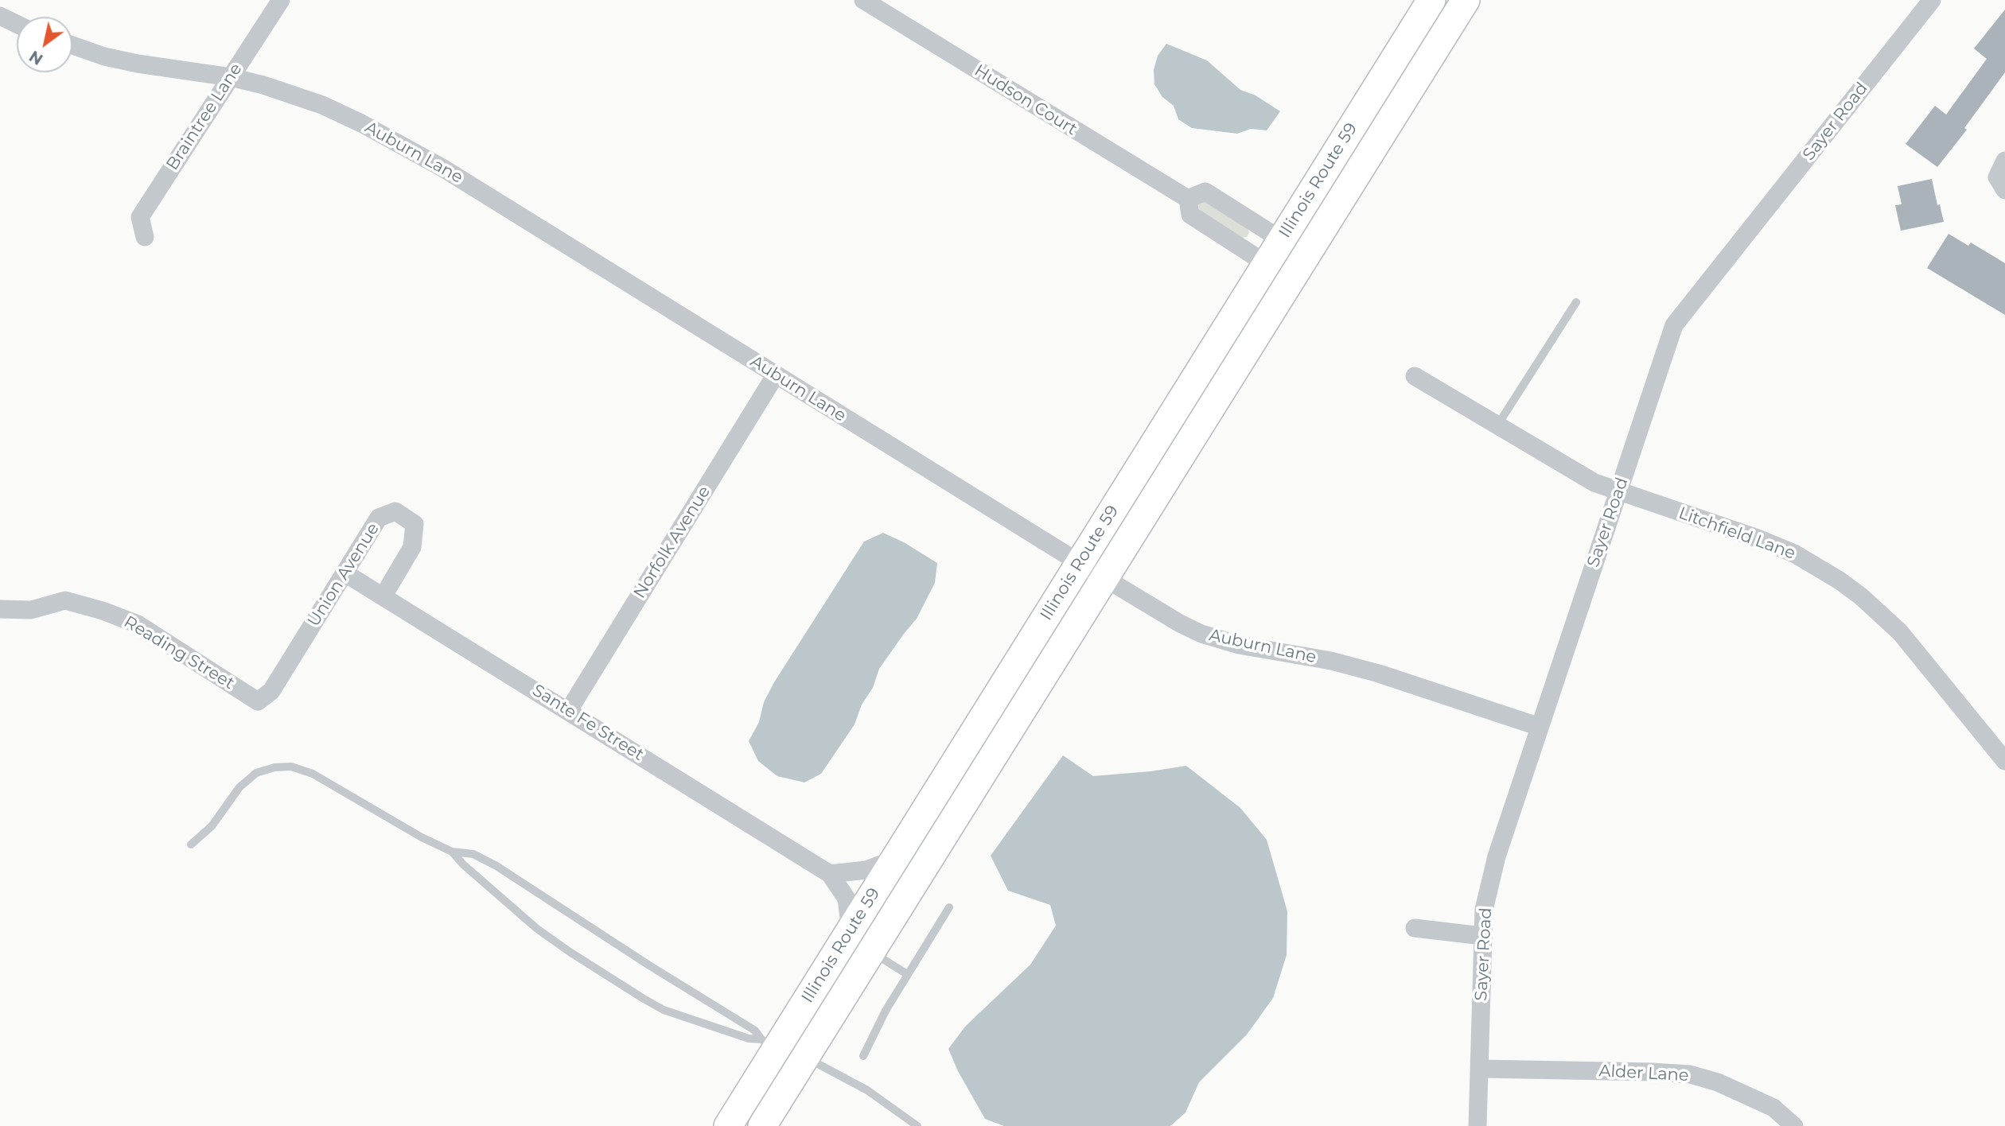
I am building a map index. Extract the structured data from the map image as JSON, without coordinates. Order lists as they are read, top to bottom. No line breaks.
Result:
{"streets":{"main road":["Illinois Route 59"],"street":["Hudson Court","Braintree Lane","Sayer Road","Auburn Lane","Litchfield Lane","Norfolk Avenue","Union Avenue","Reading Street","Sante Fe Street","Alder Lane"]},"crossings":[["Hudson Court","Illinois Route 59"],["Braintree Lane","Auburn Lane"],["Sayer Road","Auburn Lane"],["Sayer Road","Litchfield Lane"],["Sayer Road","Alder Lane"],["Auburn Lane","Illinois Route 59"],["Auburn Lane","Norfolk Avenue"],["Illinois Route 59","Sante Fe Street"],["Norfolk Avenue","Sante Fe Street"],["Union Avenue","Reading Street"],["Union Avenue","Sante Fe Street"]],"north":"bottom left"}
